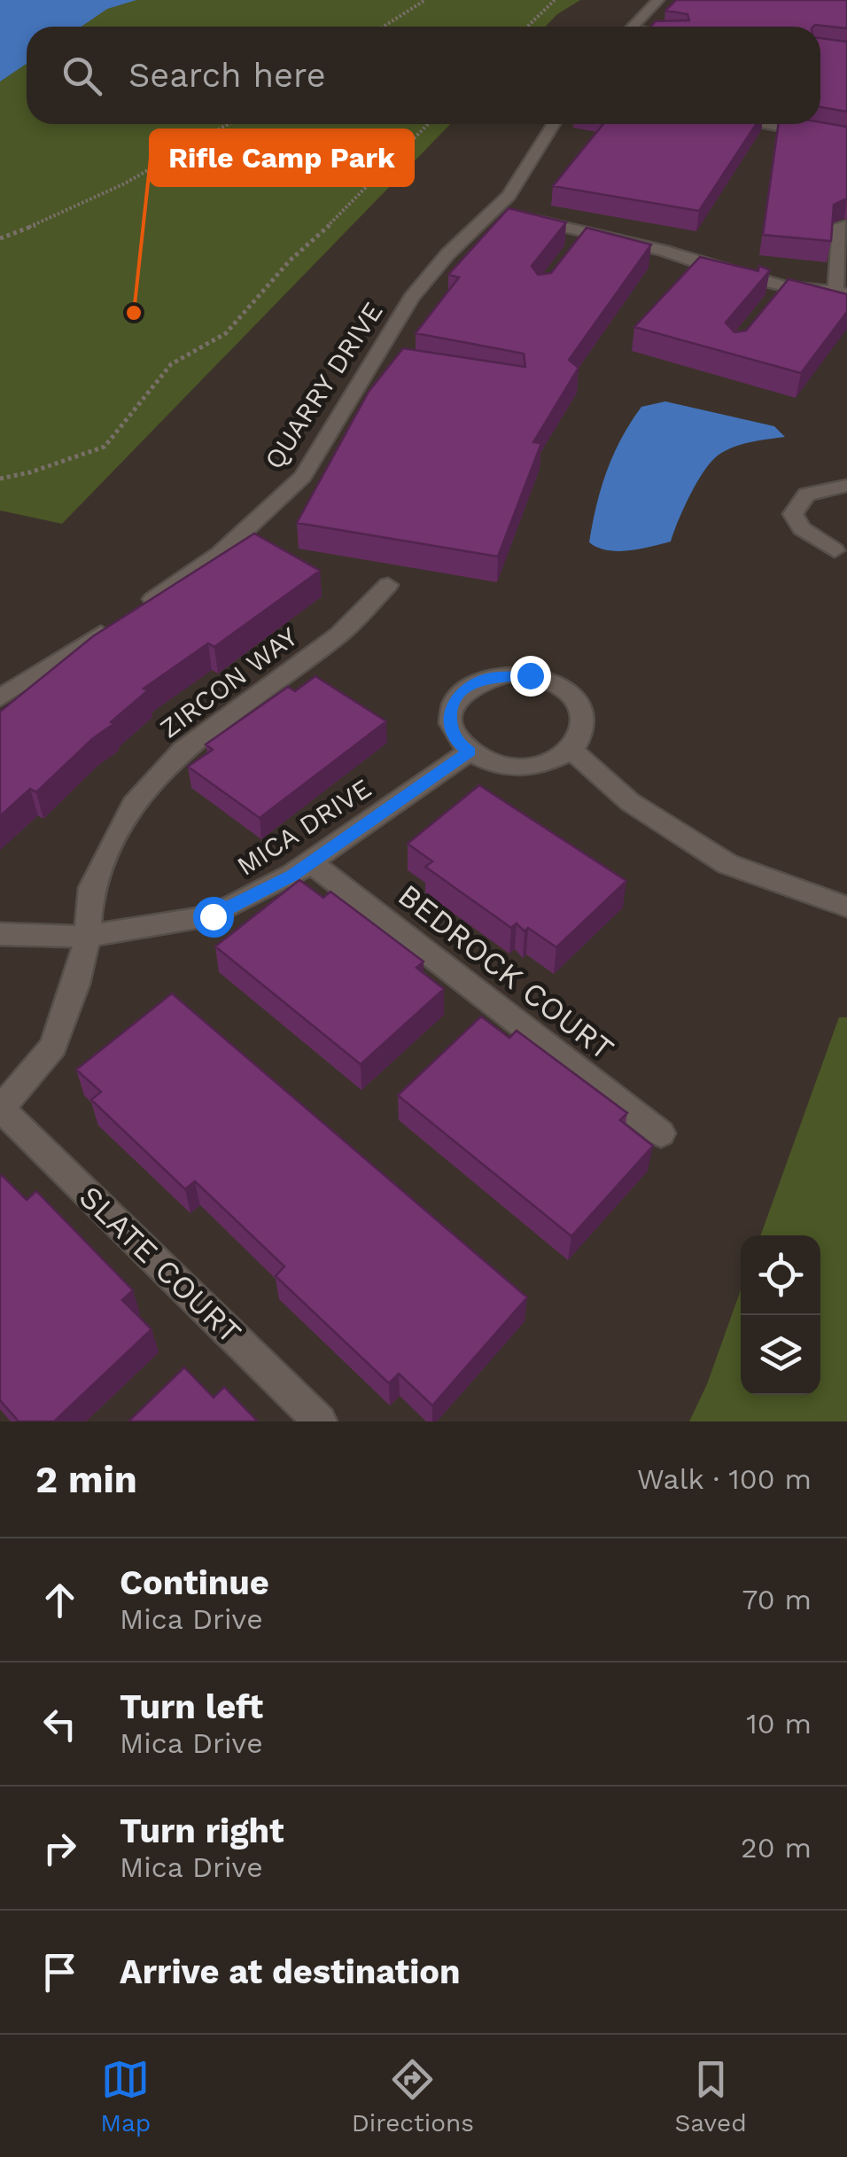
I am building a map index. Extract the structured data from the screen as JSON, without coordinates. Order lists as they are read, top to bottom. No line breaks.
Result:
{"streets":{"street":["QUARRY DRIVE","ZIRCON WAY","MICA DRIVE","BEDROCK COURT","SLATE COURT"]},"crossings":[["ZIRCON WAY","MICA DRIVE"],["ZIRCON WAY","SLATE COURT"],["MICA DRIVE","BEDROCK COURT"]],"places":["Rifle Camp Park"],"page":{"search":"Search here","heading":["2 min","Walk · 100 m"],"list":[["Continue","Mica Drive","70 m"],["Turn left","Mica Drive","10 m"],["Turn right","Mica Drive","20 m"],"Arrive at destination"],"nav":["Map","Directions","Saved"]}}
